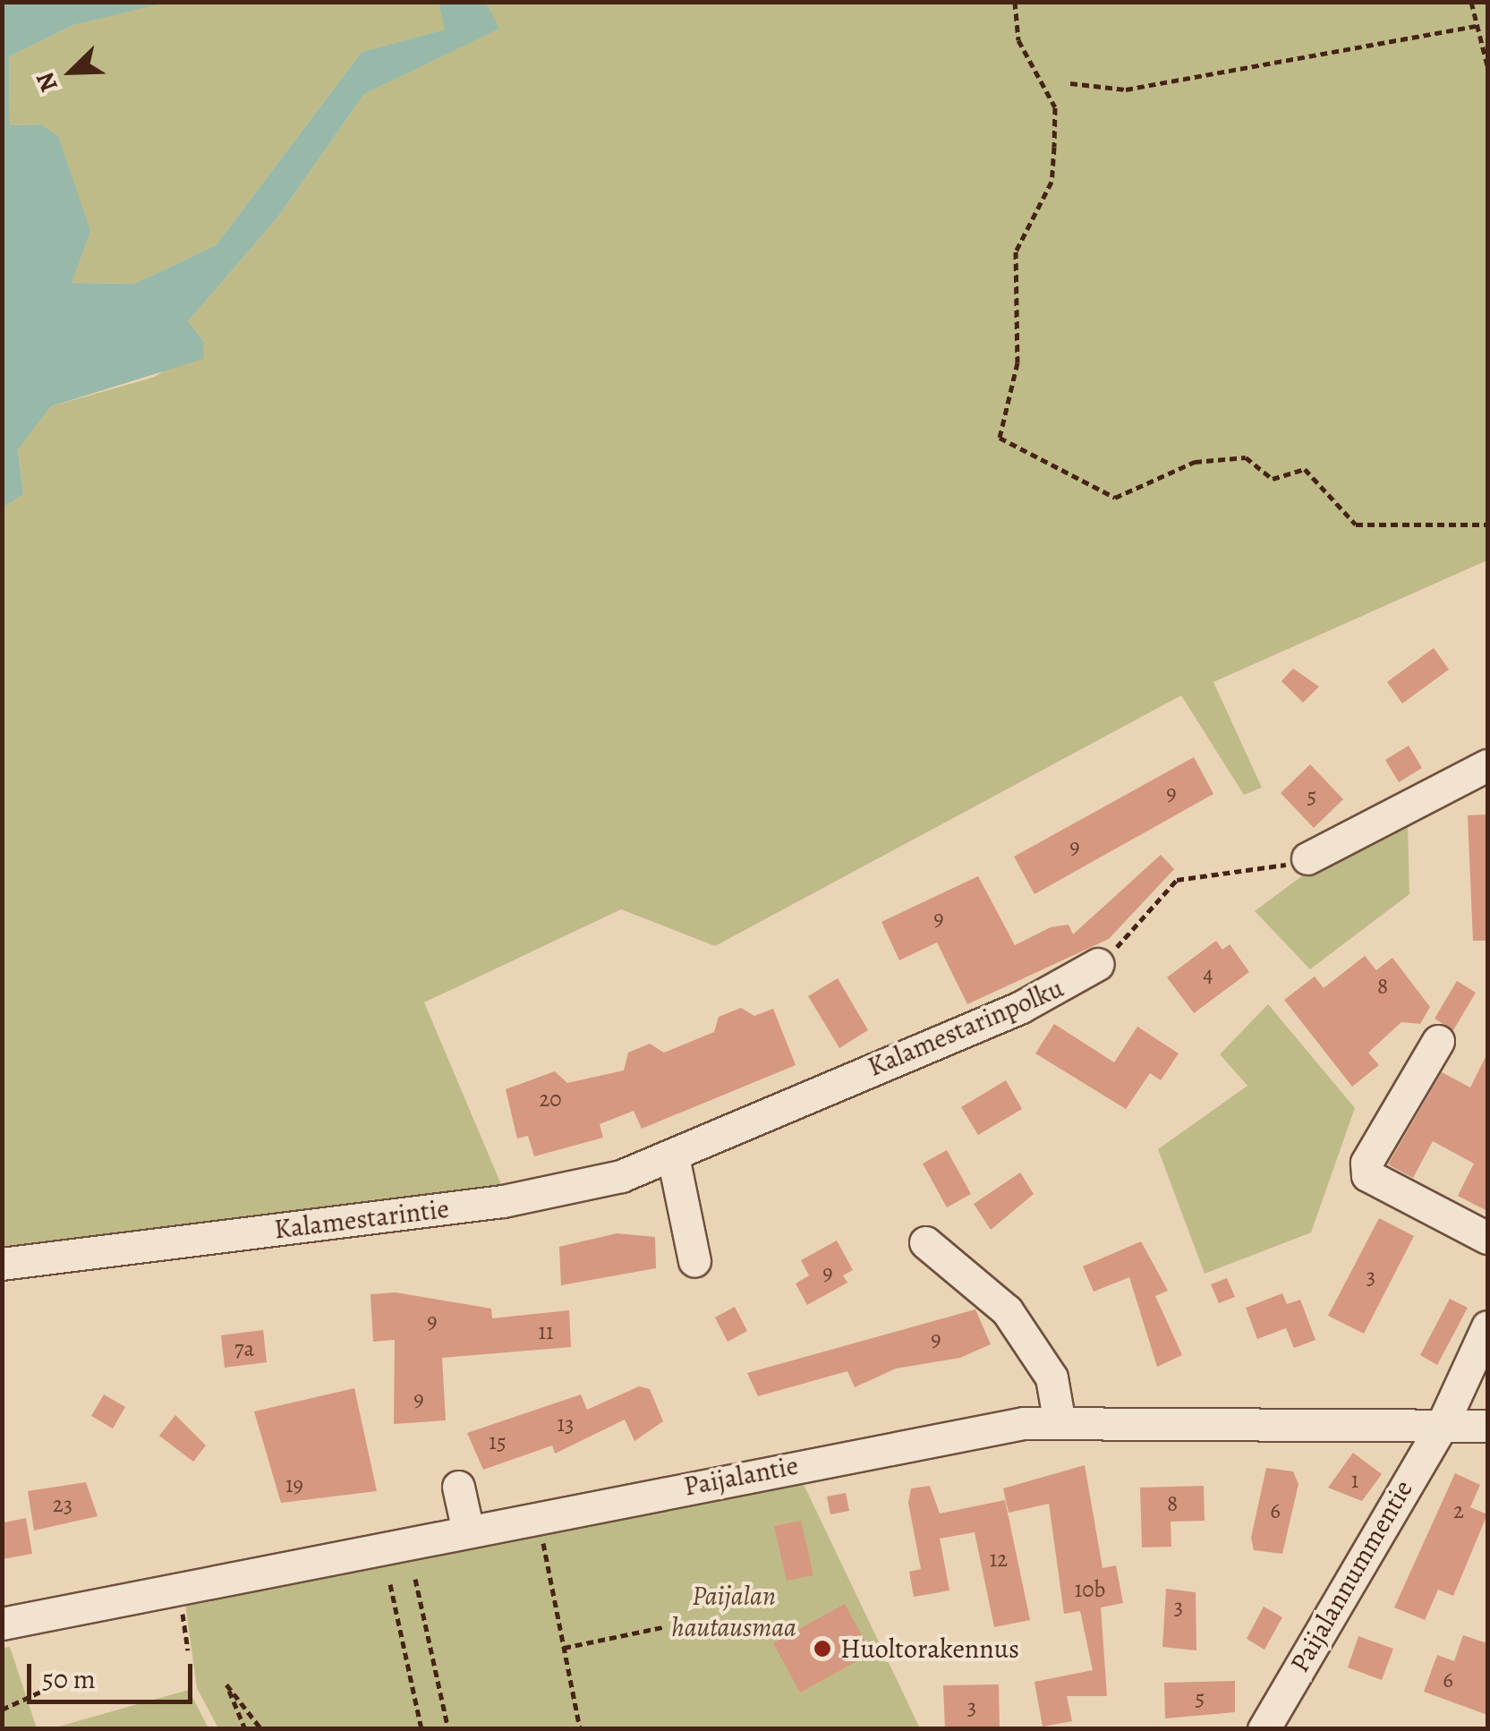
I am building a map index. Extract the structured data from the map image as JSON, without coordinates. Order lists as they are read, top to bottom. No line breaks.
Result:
{"streets":{"street":["Kalamestarinpolku","Kalamestarintie","Paijalantie","Paijalannummentie"]},"crossings":[["Kalamestarinpolku","Kalamestarintie"],["Paijalantie","Paijalannummentie"]],"parks":["Paijalan hautausmaa"],"places":["Huoltorakennus"],"house_numbers":["9","5","9","9","4","8","20","9","3","9","11","9","7a","9","13","15","1","19","8","23","6","2","12","10b","3","6","5","3"],"scale_bar":"50 m","north":"bottom left"}
